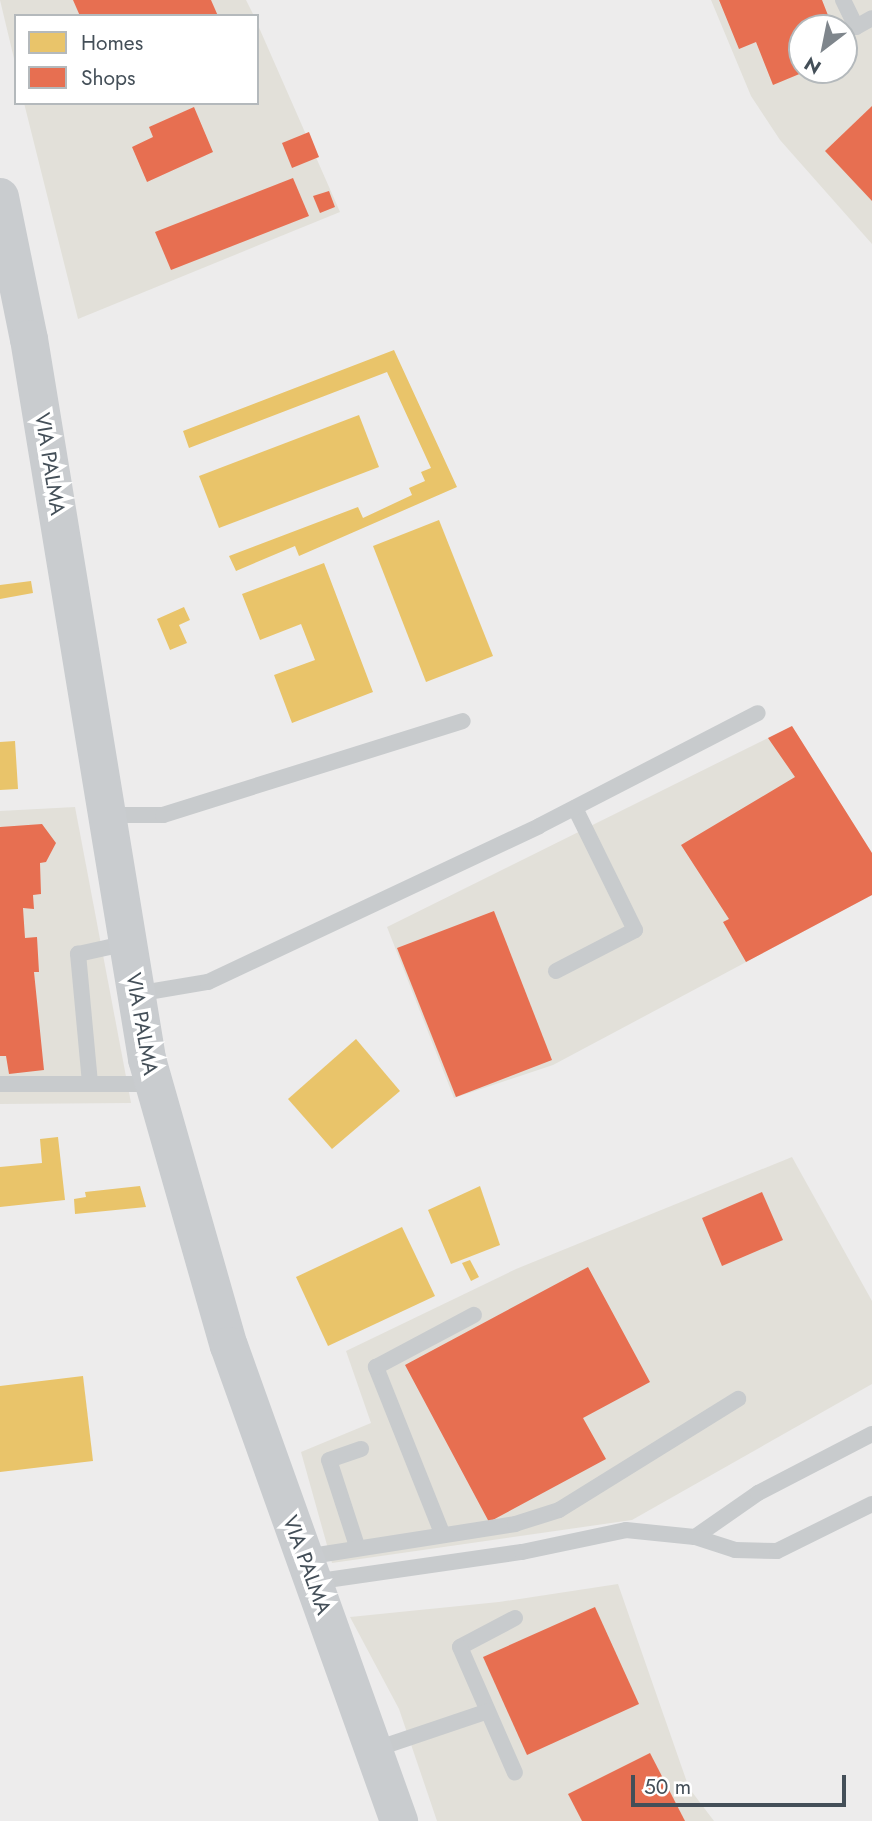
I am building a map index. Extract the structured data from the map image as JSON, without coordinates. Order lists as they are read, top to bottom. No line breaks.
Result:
{"streets":{"main road":["VIA PALMA"]},"legend":["Homes","Shops"],"scale_bar":"50 m","north":"bottom left"}
